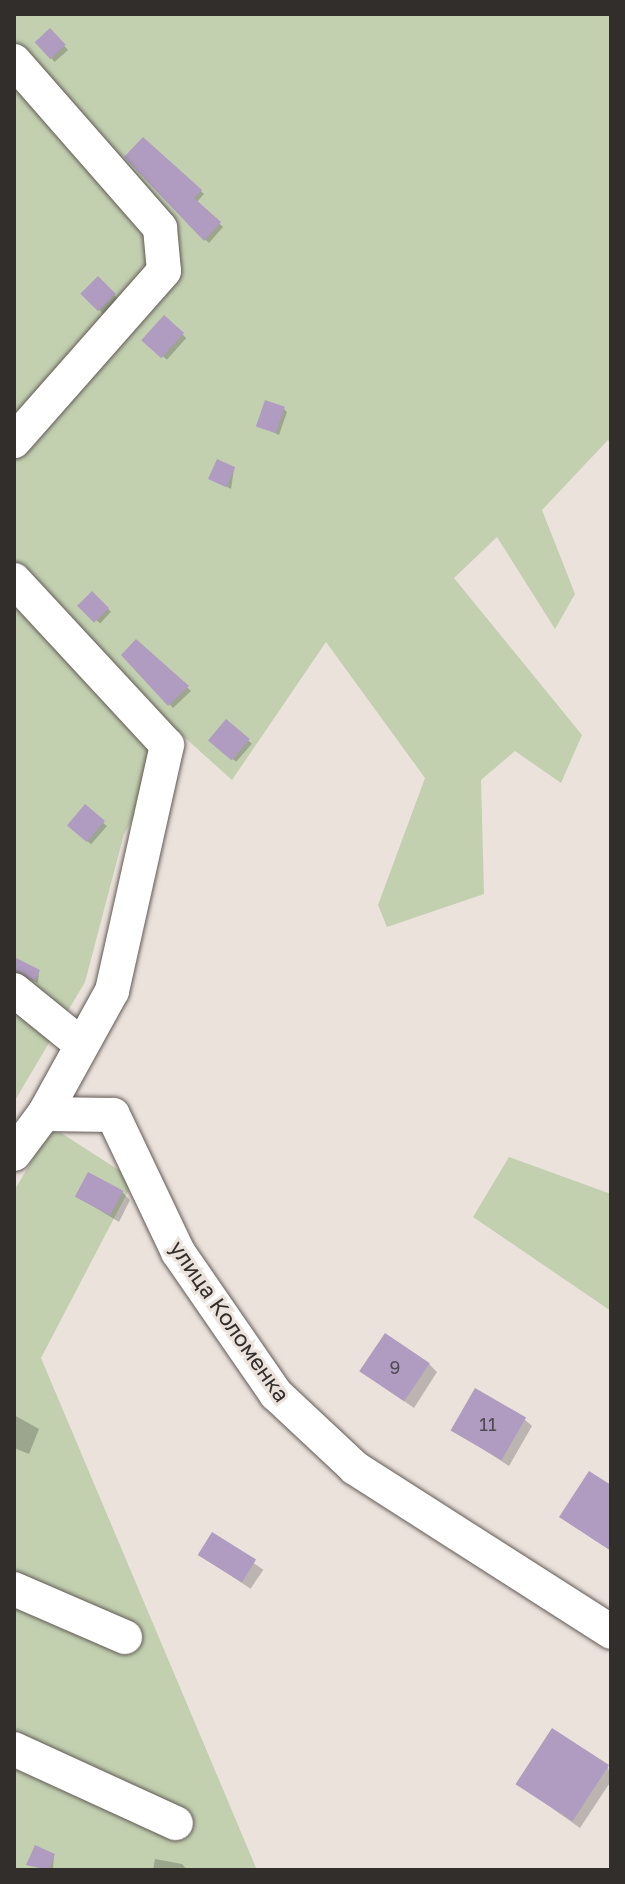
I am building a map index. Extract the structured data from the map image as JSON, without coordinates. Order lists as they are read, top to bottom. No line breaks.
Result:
{"streets":{"street":["улица Коломенка"]},"house_numbers":["9","11"]}
